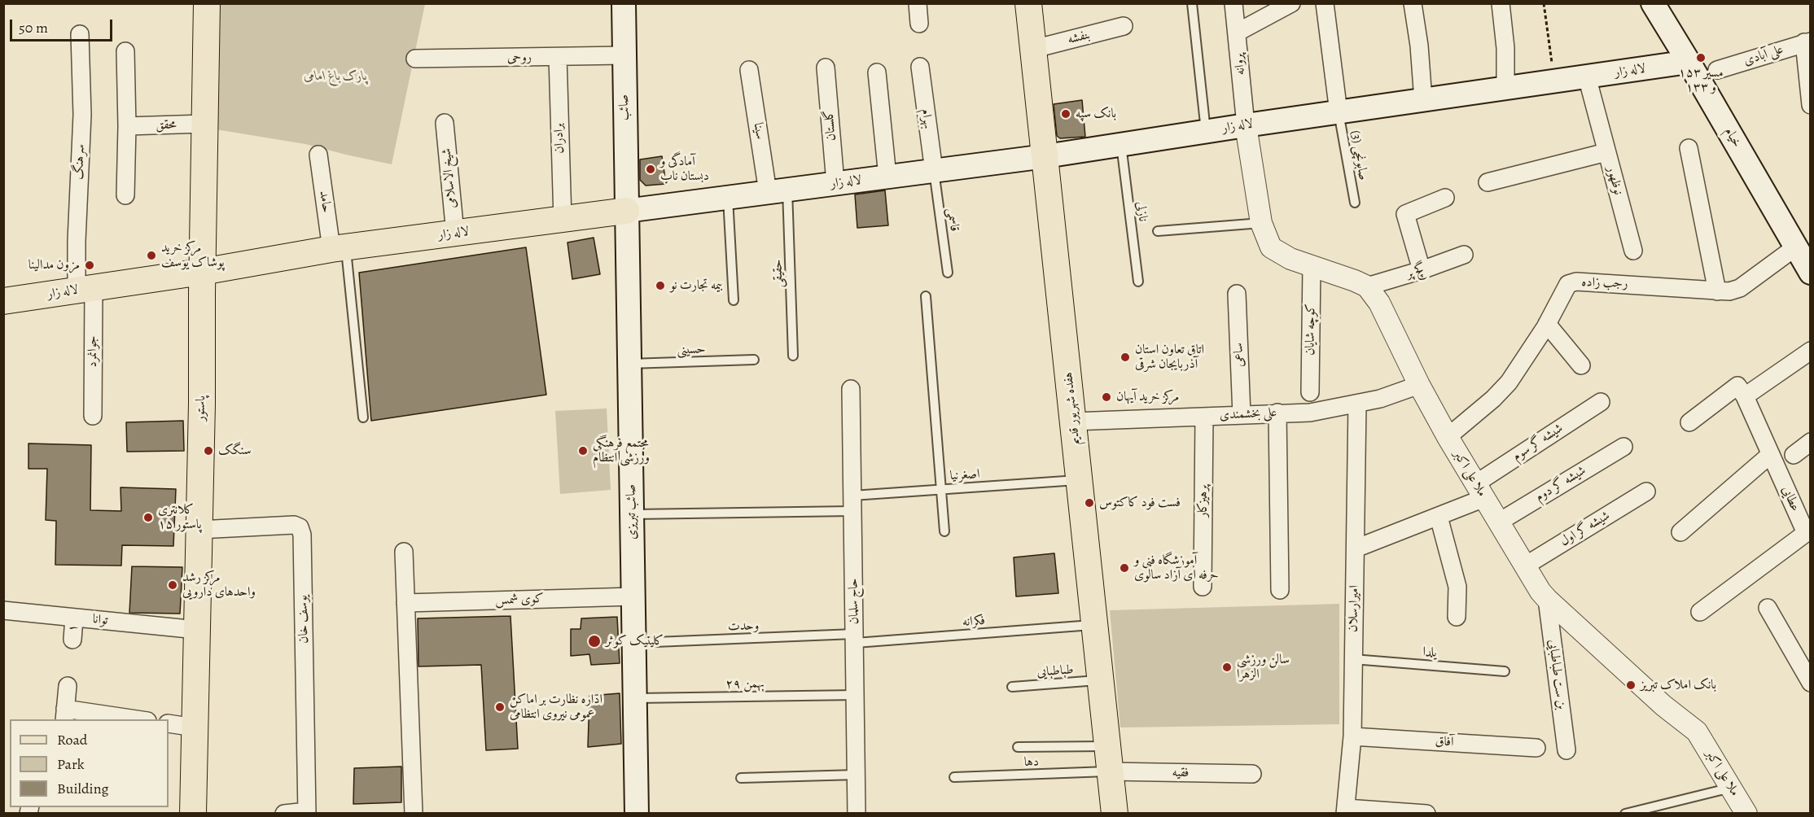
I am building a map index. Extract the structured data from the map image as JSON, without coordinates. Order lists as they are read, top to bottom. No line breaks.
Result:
{"streets":{"main road":["لاله زار","صائب","خیام","پاستور","هفده شهریور قدیم","صائب تبریزی"],"street":["بنفشه","علی آبادی","روحی","پروانه","بهرام","محقق","گلستان","سینا","برادران","سرهنگ","شیخ الاسلامی","نوظهور","حامد","گچ پر","رجب زاده","کوچه شایان","جوانمرد","ساعی","علی بخشمندی","شیشه گر سوم","ملا علی اکبر","شیشه گر دوم","عطایی","پرهیزکار","شیشه گر اول","کوی شمس","حاج سلمان","امیرارسلان","یوسف خان","توانا","۱","بن ست طباطبایی","آفاق","فقیه"],"lane":["صابونچی (3)","نازلی","قاسمی","حقیقی","حسینی","اصغرنیا","فکرانه","وحدت","یلدا","طباطبایی","۲۹ بهمن","دها"]},"crossings":[["بنفشه","هفده شهریور قدیم"],["روحی","صائب"],["روحی","برادران"],["پروانه","لاله زار"],["لاله زار","صائب"],["لاله زار","بهرام"],["لاله زار","گلستان"],["لاله زار","سینا"],["لاله زار","خیام"],["لاله زار","برادران"],["لاله زار","صابونچی (3)"],["لاله زار","سرهنگ"],["لاله زار","شیخ الاسلامی"],["لاله زار","نوظهور"],["لاله زار","حامد"],["لاله زار","نازلی"],["لاله زار","قاسمی"],["لاله زار","حقیقی"],["لاله زار","جوانمرد"],["لاله زار","پاستور"],["لاله زار","هفده شهریور قدیم"],["لاله زار","صائب تبریزی"],["صائب","صائب تبریزی"],["بهرام","قاسمی"],["محقق","پاستور"],["سینا","حقیقی"],["خیام","رجب زاده"],["سرهنگ","جوانمرد"],["گچ پر","ملا علی اکبر"],["رجب زاده","ملا علی اکبر"],["حسینی","صائب تبریزی"],["ساعی","علی بخشمندی"],["پاستور","یوسف خان"],["پاستور","توانا"],["هفده شهریور قدیم","علی بخشمندی"],["هفده شهریور قدیم","اصغرنیا"],["هفده شهریور قدیم","فکرانه"],["هفده شهریور قدیم","طباطبایی"],["هفده شهریور قدیم","دها"],["هفده شهریور قدیم","فقیه"],["علی بخشمندی","ملا علی اکبر"],["علی بخشمندی","پرهیزکار"],["علی بخشمندی","امیرارسلان"],["شیشه گر سوم","ملا علی اکبر"],["شیشه گر سوم","امیرارسلان"],["ملا علی اکبر","شیشه گر دوم"],["ملا علی اکبر","شیشه گر اول"],["ملا علی اکبر","بن ست طباطبایی"],["اصغرنیا","صائب تبریزی"],["اصغرنیا","حاج سلمان"],["صائب تبریزی","کوی شمس"],["صائب تبریزی","وحدت"],["صائب تبریزی","۲۹ بهمن"],["حاج سلمان","فکرانه"],["حاج سلمان","وحدت"],["حاج سلمان","۲۹ بهمن"],["امیرارسلان","یلدا"],["امیرارسلان","آفاق"],["توانا","۱"],["فکرانه","وحدت"],["دها","فقیه"]],"parks":["پارک باغ امامی"],"places":["مسیر ۱۵۳ و ۱۳۳","بانک سپه","آمادگی و دبستان ناب","مرکز خرید پوشاک یوسف","مزون مدالینا","بیمه تجارت نو","اتاق تعاون استان آذربایجان شرقی","مرکز خرید آیهان","سنگک","مجتمع فرهنگی ورزشی انتظام","فست فود کاکتوس","کلانتری ۱۵ پاستور","آموزشگاه فنی و حرفه ای آزاد سالوی","مرکز رشد واحدهای دارویی","کلینیک کوثر","سالن ورزشی الزهرا","بانک املاک تبریز","اداره نظارت بر اماکن عمومی نیروی انتظامی"],"legend":["Road","Park","Building"],"scale_bar":"50 m"}
